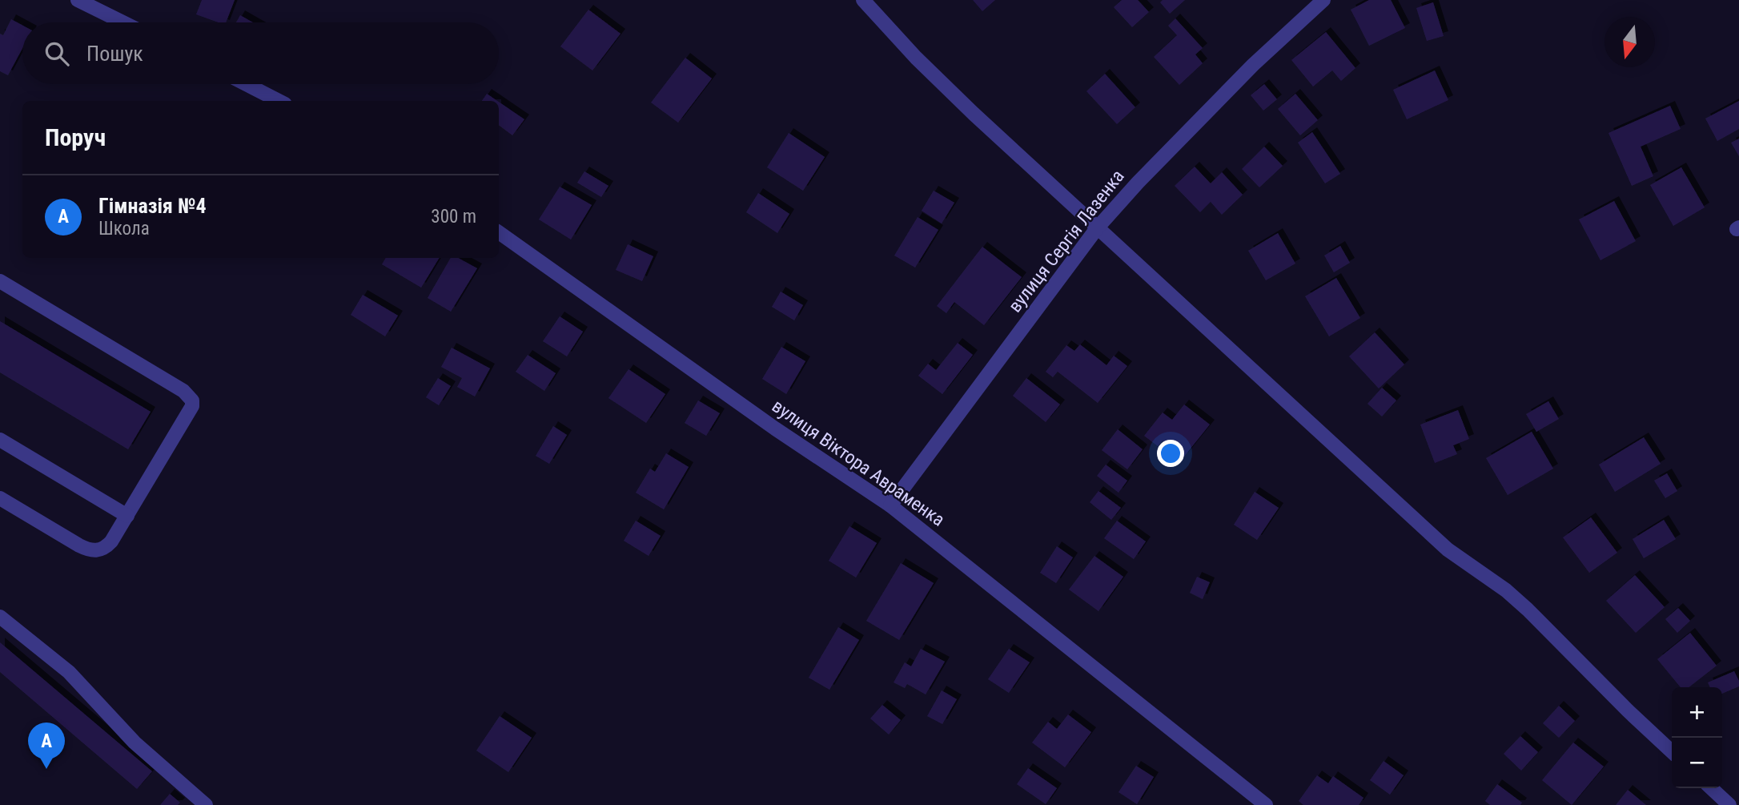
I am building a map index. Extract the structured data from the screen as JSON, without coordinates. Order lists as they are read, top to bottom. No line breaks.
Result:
{"streets":{"street":["вулиця Сергія Лазенка","вулиця Віктора Авраменка"]},"crossings":[["вулиця Сергія Лазенка","вулиця Віктора Авраменка"]],"north":"bottom","page":{"search":"Пошук","heading":"Поруч","list":[{"mark":"A","name":"Гімназія №4","note":"Школа","value":"300 m"}],"map_buttons":["+","−"],"pins":"A"}}
